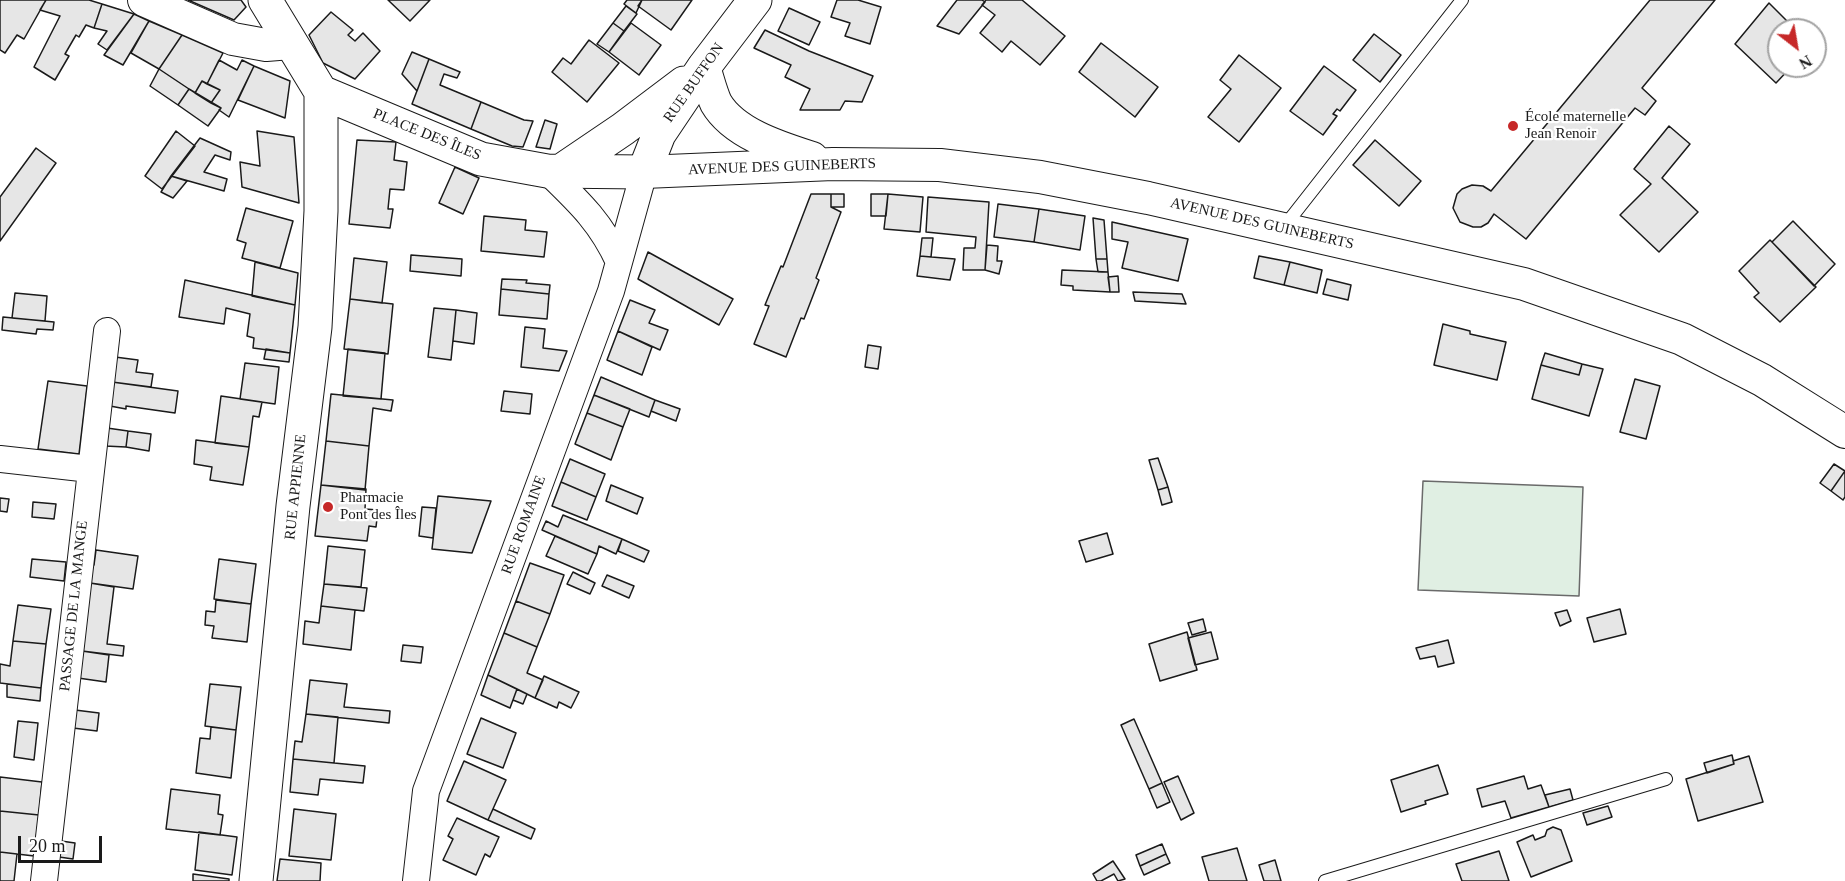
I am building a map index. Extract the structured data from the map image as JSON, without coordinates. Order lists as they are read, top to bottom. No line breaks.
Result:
{"streets":{"main road":["RUE BUFFON","PLACE DES ÎLES","RUE APPIENNE"],"street":["AVENUE DES GUINEBERTS","RUE ROMAINE","PASSAGE DE LA MANGE"]},"crossings":[["RUE BUFFON","PLACE DES ÎLES"],["RUE BUFFON","AVENUE DES GUINEBERTS"],["RUE BUFFON","RUE ROMAINE"],["PLACE DES ÎLES","AVENUE DES GUINEBERTS"],["PLACE DES ÎLES","RUE APPIENNE"],["PLACE DES ÎLES","RUE ROMAINE"],["AVENUE DES GUINEBERTS","RUE ROMAINE"]],"places":["École maternelle Jean Renoir","Pharmacie Pont des Îles"],"scale_bar":"20 m","north":"bottom right"}
